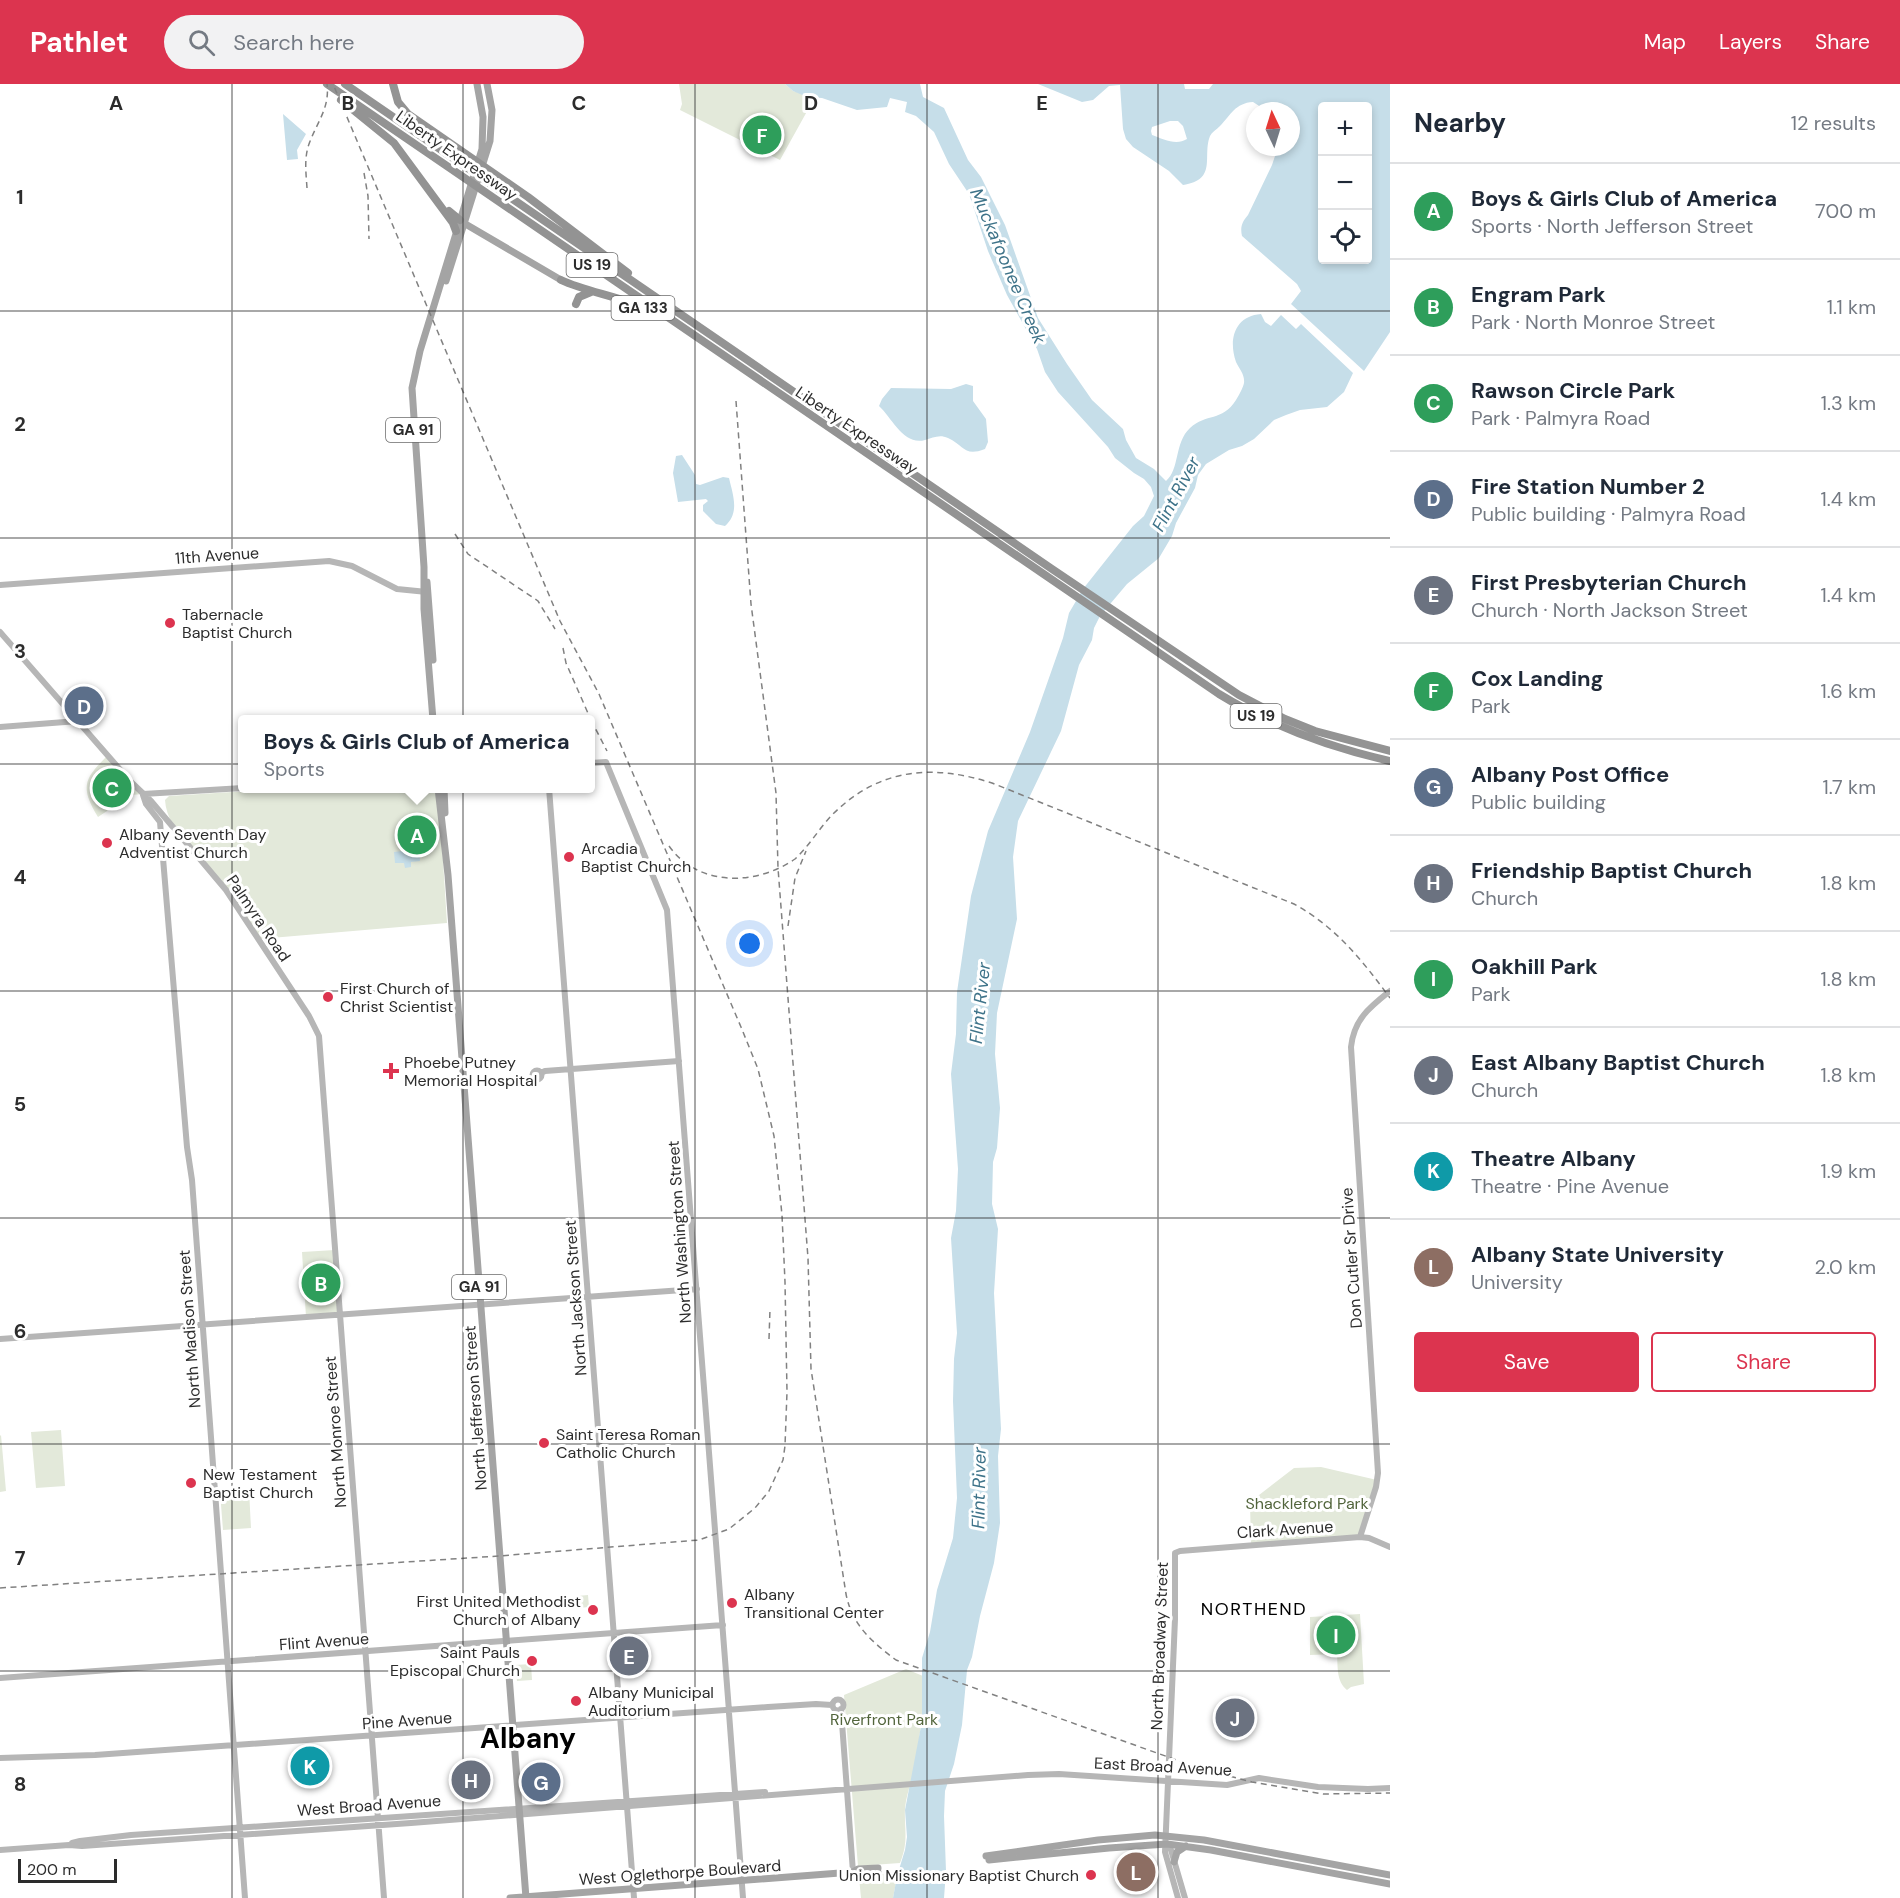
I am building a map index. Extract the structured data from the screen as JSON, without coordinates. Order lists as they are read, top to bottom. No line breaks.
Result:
{"streets":{"highway":["Liberty Expressway","US 19","GA 133"],"main road":["GA 91","11th Avenue","Palmyra Road","North Washington Street","Don Cutler Sr Drive","North Jackson Street","North Madison Street","North Jefferson Street","North Monroe Street","Clark Avenue","Flint Avenue","North Broadway Street","Pine Avenue","East Broad Avenue","West Broad Avenue","West Oglethorpe Boulevard"]},"crossings":[["Liberty Expressway","GA 133"],["GA 133","GA 91"],["GA 91","11th Avenue"],["GA 91","North Jefferson Street"],["GA 91","West Broad Avenue"],["GA 91","West Oglethorpe Boulevard"],["Palmyra Road","North Madison Street"],["Palmyra Road","North Monroe Street"],["North Washington Street","Flint Avenue"],["North Washington Street","Pine Avenue"],["North Washington Street","West Broad Avenue"],["North Washington Street","West Oglethorpe Boulevard"],["Don Cutler Sr Drive","Clark Avenue"],["North Jackson Street","Flint Avenue"],["North Jackson Street","Pine Avenue"],["North Jackson Street","West Broad Avenue"],["North Jackson Street","West Oglethorpe Boulevard"],["North Madison Street","Flint Avenue"],["North Madison Street","Pine Avenue"],["North Madison Street","West Broad Avenue"],["North Jefferson Street","Flint Avenue"],["North Jefferson Street","Pine Avenue"],["North Jefferson Street","West Broad Avenue"],["North Monroe Street","Flint Avenue"],["North Monroe Street","Pine Avenue"],["North Monroe Street","West Broad Avenue"],["Clark Avenue","North Broadway Street"],["North Broadway Street","East Broad Avenue"],["Pine Avenue","West Broad Avenue"],["East Broad Avenue","West Broad Avenue"]],"districts":["NORTHEND","Albany"],"water":["Muckafoonee Creek","Flint River"],"parks":["Shackleford Park","Riverfront Park"],"places":{"other":["Tabernacle Baptist Church","Albany Seventh Day Adventist Church","Arcadia Baptist Church","First Church of Christ Scientist","Saint Teresa Roman Catholic Church","New Testament Baptist Church","Albany Transitional Center","First United Methodist Church of Albany","Saint Pauls Episcopal Church","Albany Municipal Auditorium","Union Missionary Baptist Church"],"health":["Phoebe Putney Memorial Hospital"]},"scale_bar":"200 m","north":"top","page":{"header":"Pathlet","search":"Search here","nav":["Map","Layers","Share"],"heading":["Nearby","12 results"],"map_buttons":["+","−"],"pins":["F","D","C","A","B","I","E","J","K","H","G","L"],"list":[{"mark":"A","name":"Boys & Girls Club of America","note":"Sports · North Jefferson Street","value":"700 m"},{"mark":"B","name":"Engram Park","note":"Park · North Monroe Street","value":"1.1 km"},{"mark":"C","name":"Rawson Circle Park","note":"Park · Palmyra Road","value":"1.3 km"},{"mark":"D","name":"Fire Station Number 2","note":"Public building · Palmyra Road","value":"1.4 km"},{"mark":"E","name":"First Presbyterian Church","note":"Church · North Jackson Street","value":"1.4 km"},{"mark":"F","name":"Cox Landing","note":"Park","value":"1.6 km"},{"mark":"G","name":"Albany Post Office","note":"Public building","value":"1.7 km"},{"mark":"H","name":"Friendship Baptist Church","note":"Church","value":"1.8 km"},{"mark":"I","name":"Oakhill Park","note":"Park","value":"1.8 km"},{"mark":"J","name":"East Albany Baptist Church","note":"Church","value":"1.8 km"},{"mark":"K","name":"Theatre Albany","note":"Theatre · Pine Avenue","value":"1.9 km"},{"mark":"L","name":"Albany State University","note":"University","value":"2.0 km"}],"popup":["Boys & Girls Club of America","Sports"],"buttons":["Save","Share"],"scale":"200 m"},"grid":{"columns":["A","B","C","D","E"],"rows":["1","2","3","4","5","6","7","8"]}}
